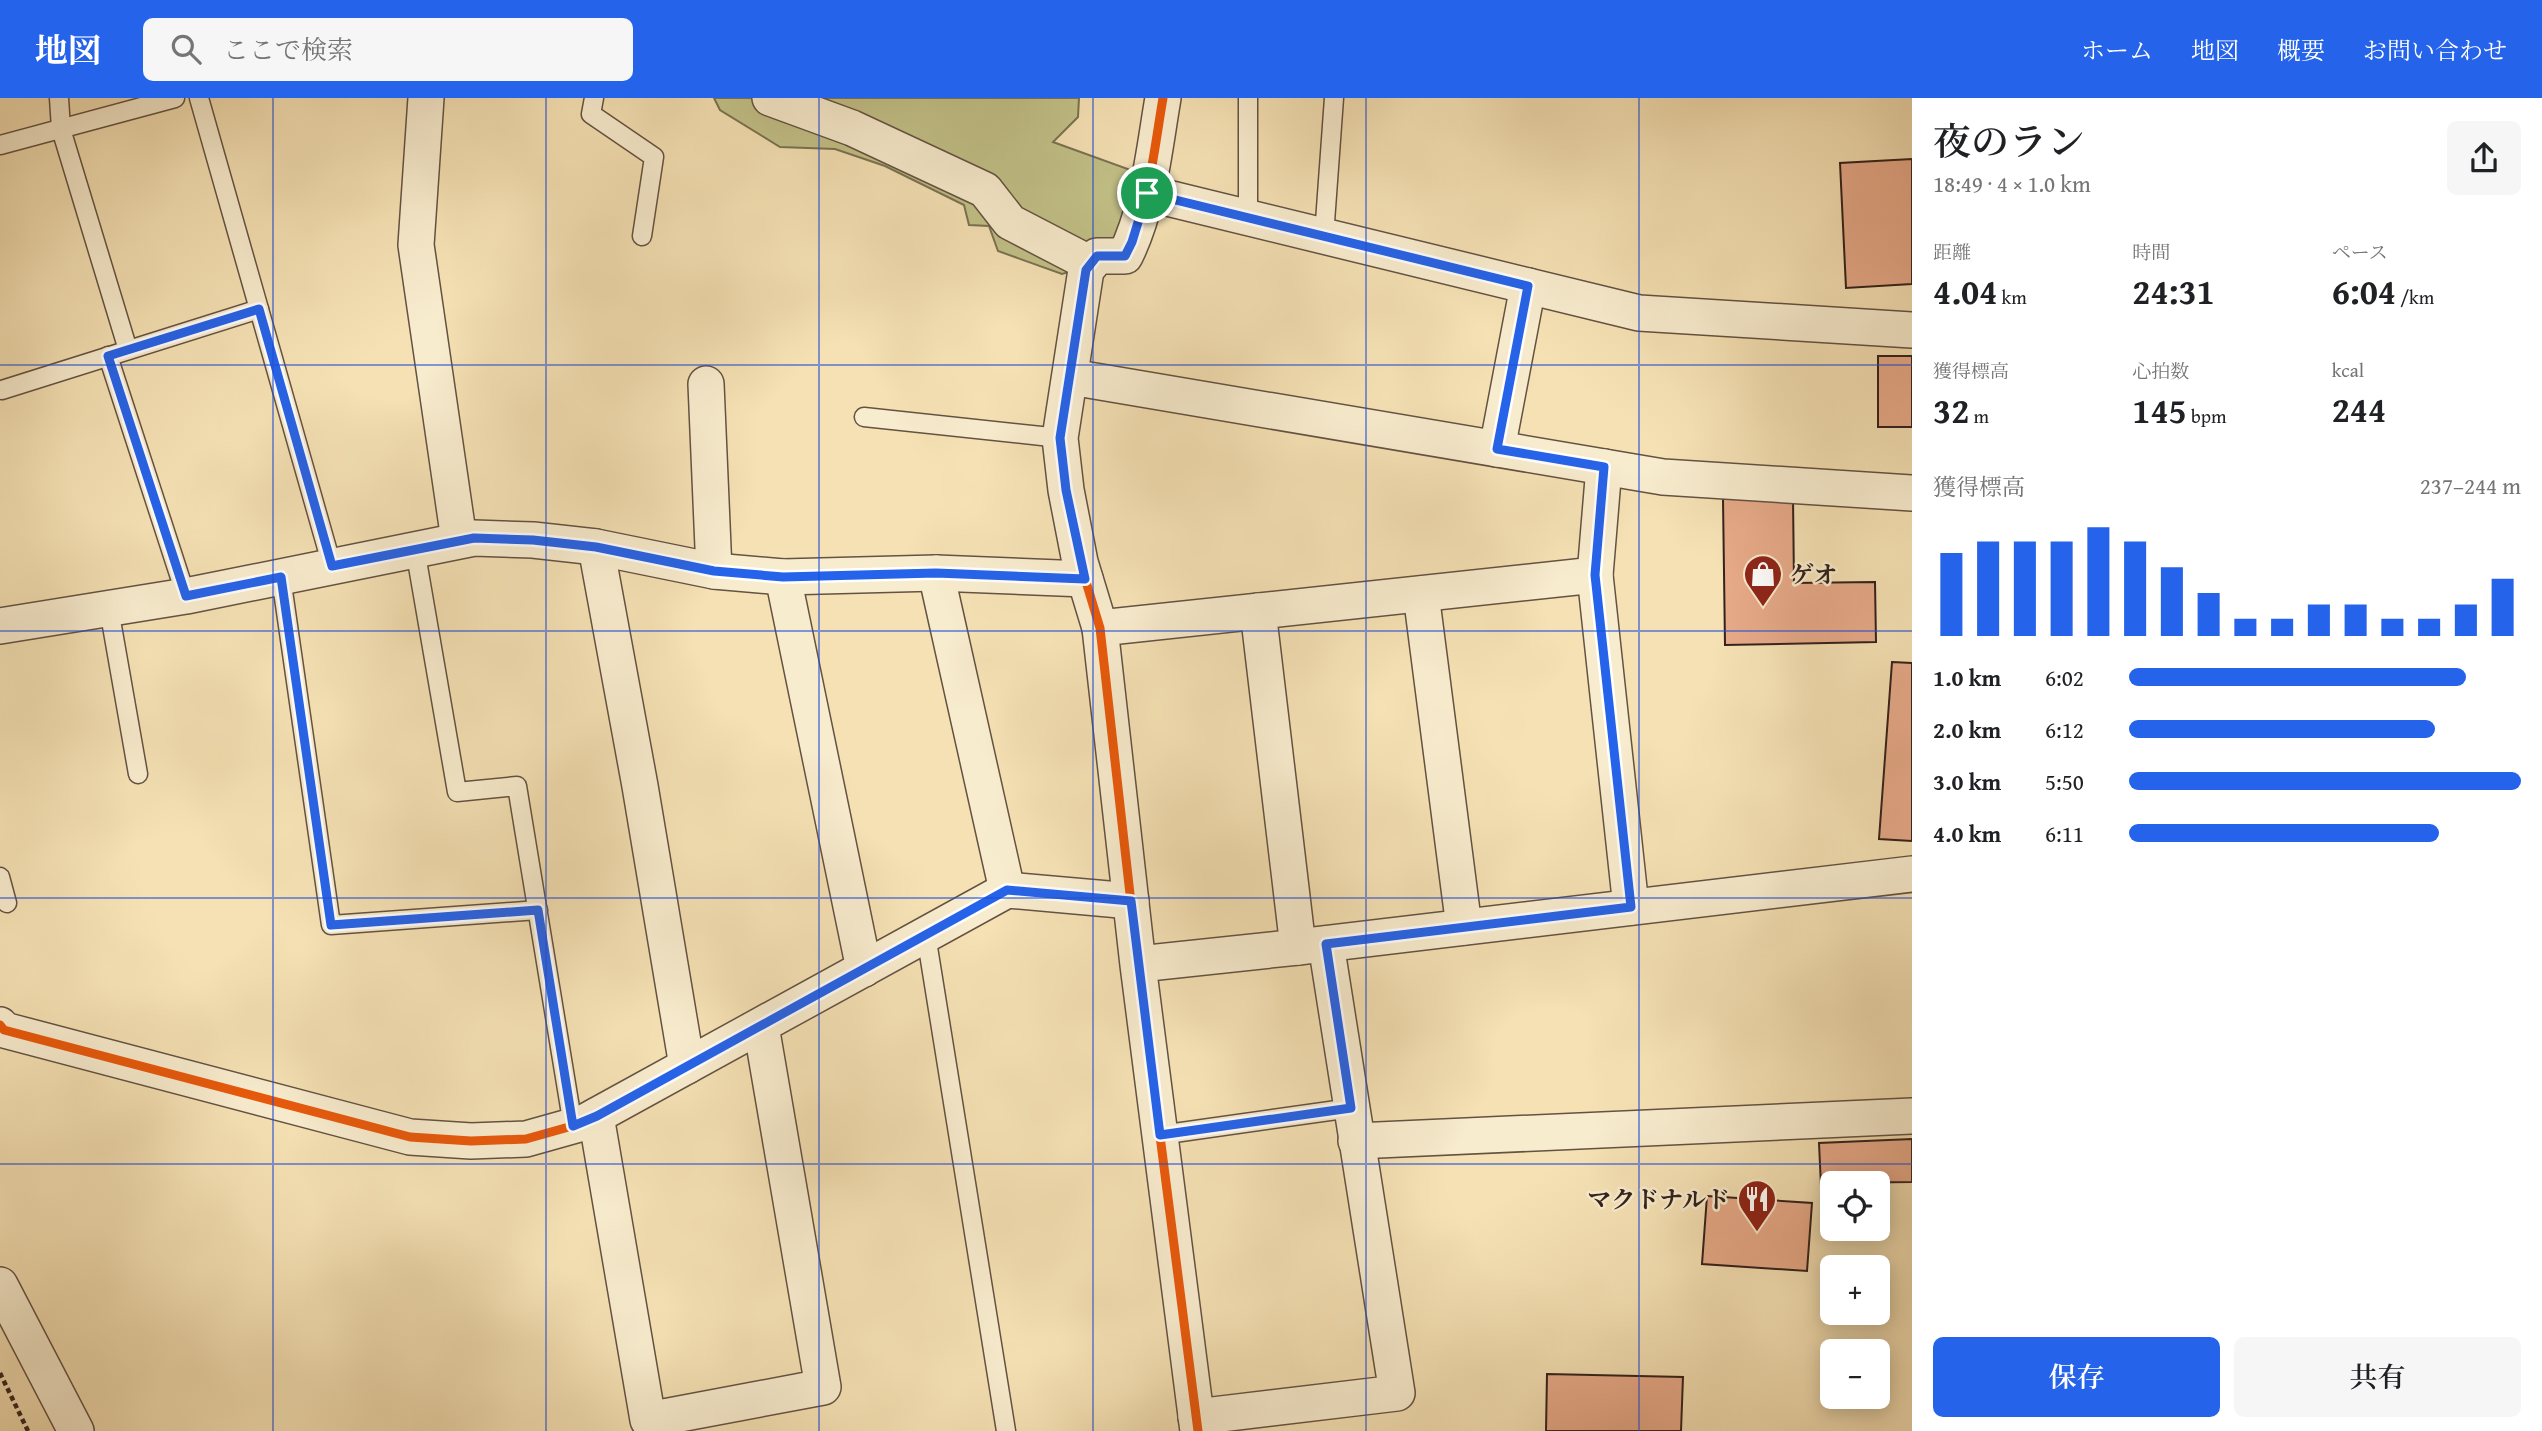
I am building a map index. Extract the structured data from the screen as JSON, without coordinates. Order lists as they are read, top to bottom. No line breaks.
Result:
{"places":{"shop":["ゲオ"],"restaurant":["マクドナルド"]},"page":{"header":"地図","search":"ここで検索","nav":["ホーム","地図","概要","お問い合わせ"],"heading":["夜のラン","18:49 · 4 × 1.0 km"],"stats":[["距離","4.04 km"],["時間","24:31"],["ペース","6:04 /km"],["獲得標高","32 m"],["心拍数","145 bpm"],["kcal","244"]],"chart":["獲得標高","237–244 m"],"list":[{"name":"1.0 km","note":"6:02"},{"name":"2.0 km","note":"6:12"},{"name":"3.0 km","note":"5:50"},{"name":"4.0 km","note":"6:11"}],"map_buttons":["+","−"],"buttons":["保存","共有"]}}
